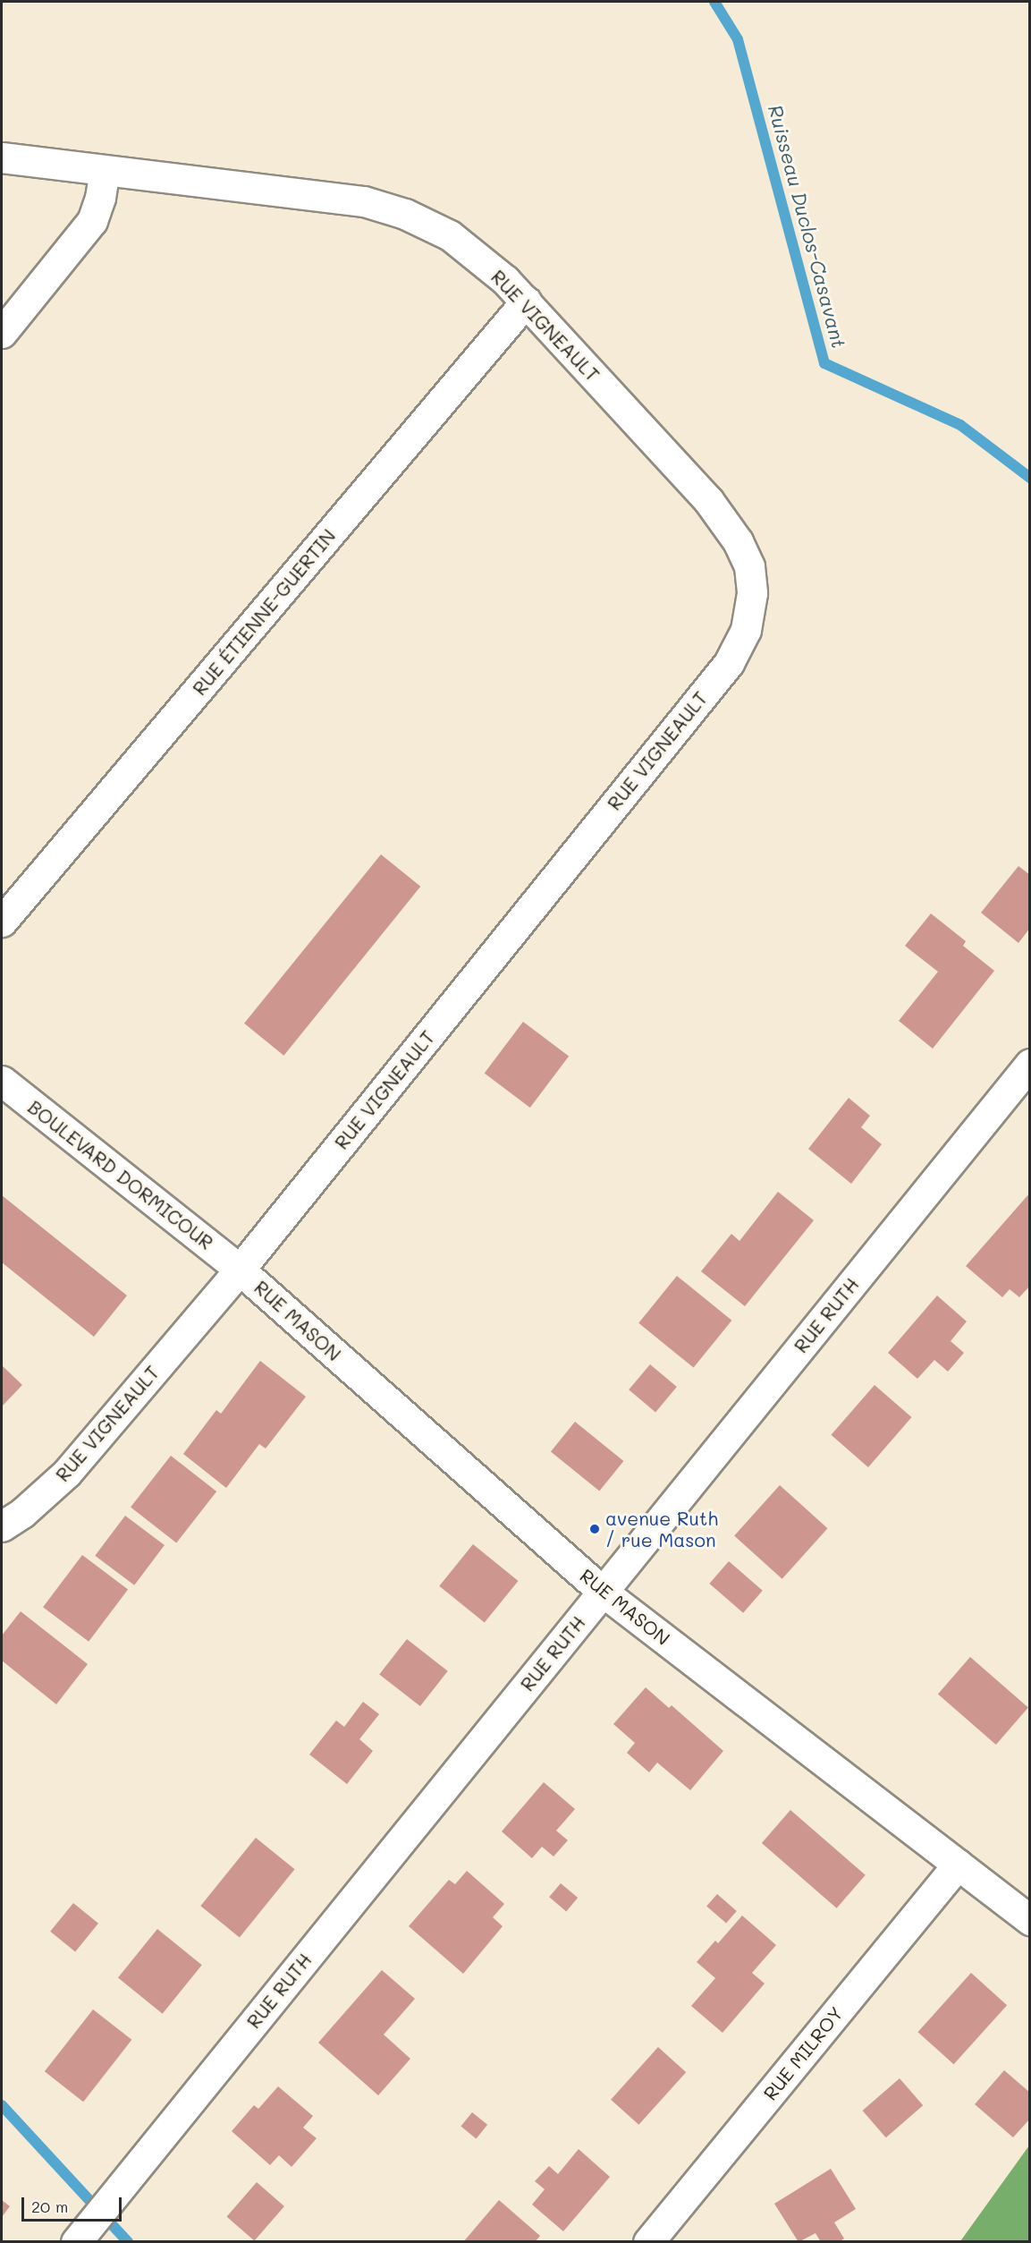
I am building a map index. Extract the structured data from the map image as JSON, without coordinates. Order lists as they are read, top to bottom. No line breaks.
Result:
{"streets":{"street":["RUE VIGNEAULT","RUE ÉTIENNE-GUERTIN","BOULEVARD DORMICOUR","RUE RUTH","RUE MASON","RUE MILROY"]},"crossings":[["RUE VIGNEAULT","RUE ÉTIENNE-GUERTIN"],["RUE VIGNEAULT","BOULEVARD DORMICOUR"],["RUE VIGNEAULT","RUE MASON"],["BOULEVARD DORMICOUR","RUE MASON"],["RUE RUTH","RUE MASON"],["RUE MASON","RUE MILROY"]],"water":["Ruisseau Duclos-Casavant"],"places":["avenue Ruth / rue Mason"],"scale_bar":"20 m"}
